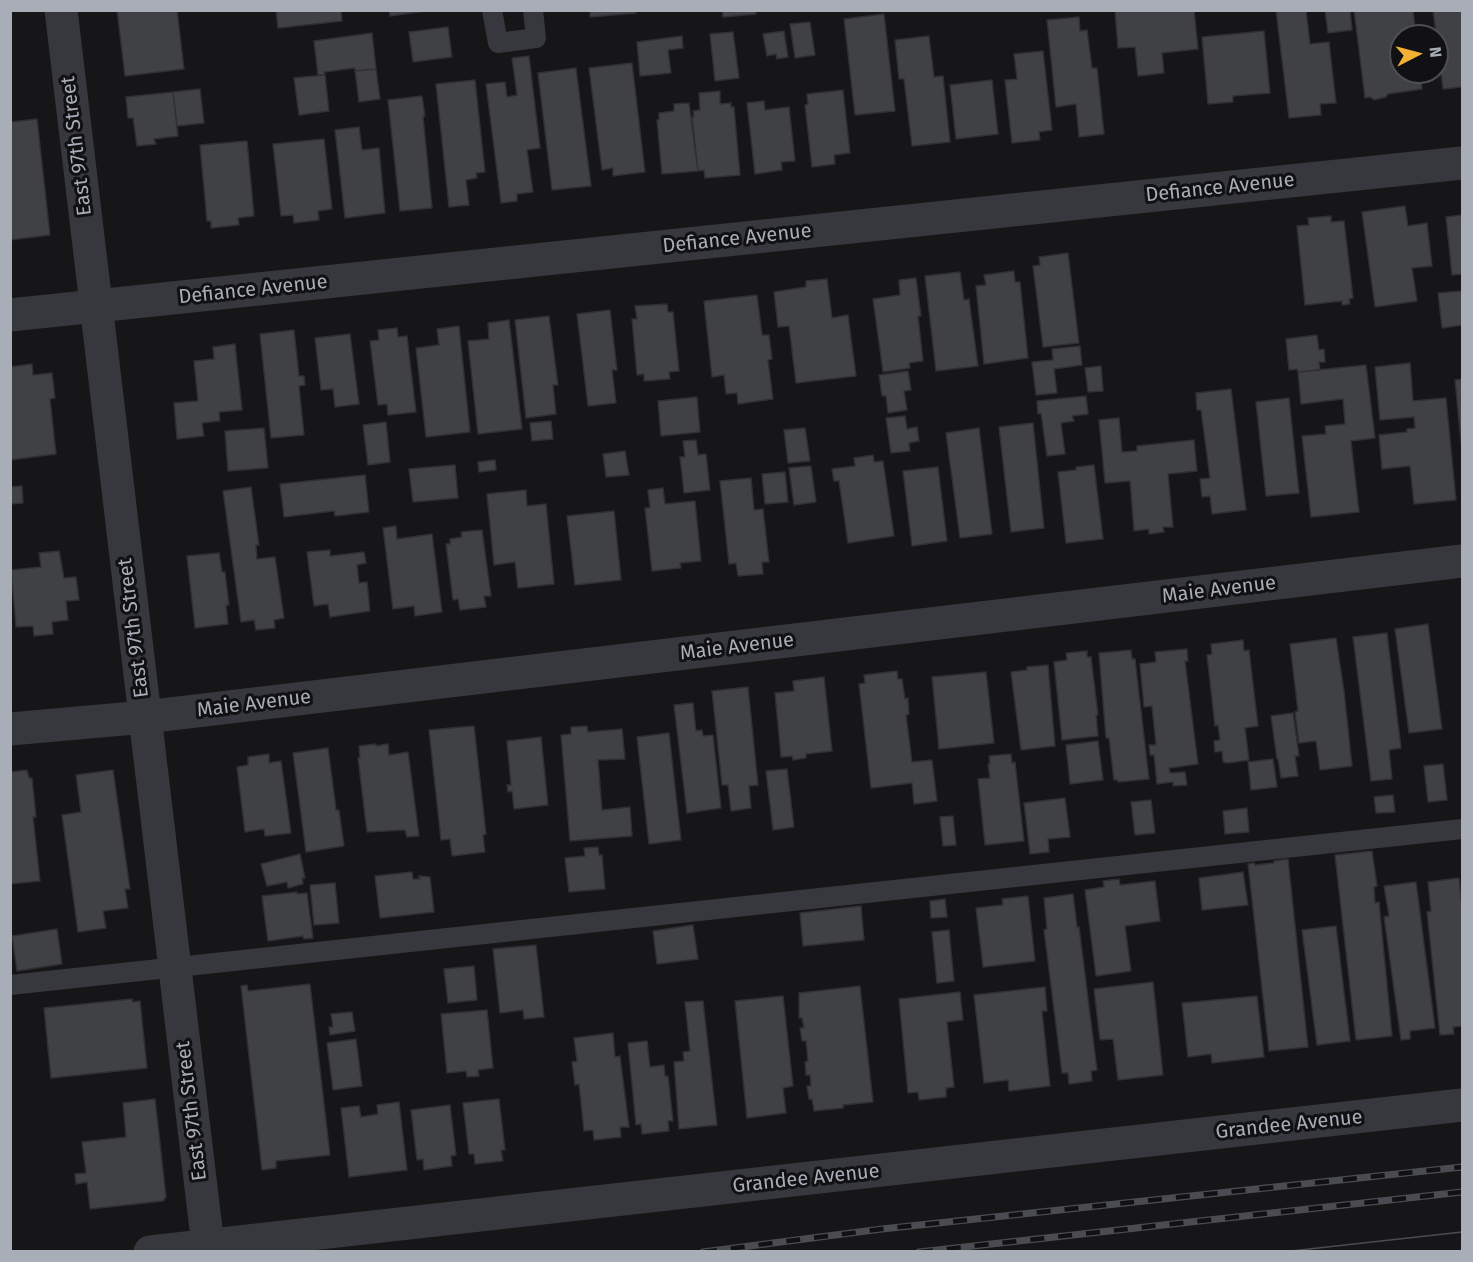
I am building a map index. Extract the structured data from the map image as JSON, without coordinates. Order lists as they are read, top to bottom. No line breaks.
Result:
{"streets":{"street":["East 97th Street","Defiance Avenue","Maie Avenue","Grandee Avenue"]},"crossings":[["East 97th Street","Defiance Avenue"],["East 97th Street","Maie Avenue"],["East 97th Street","Grandee Avenue"]],"north":"right"}
